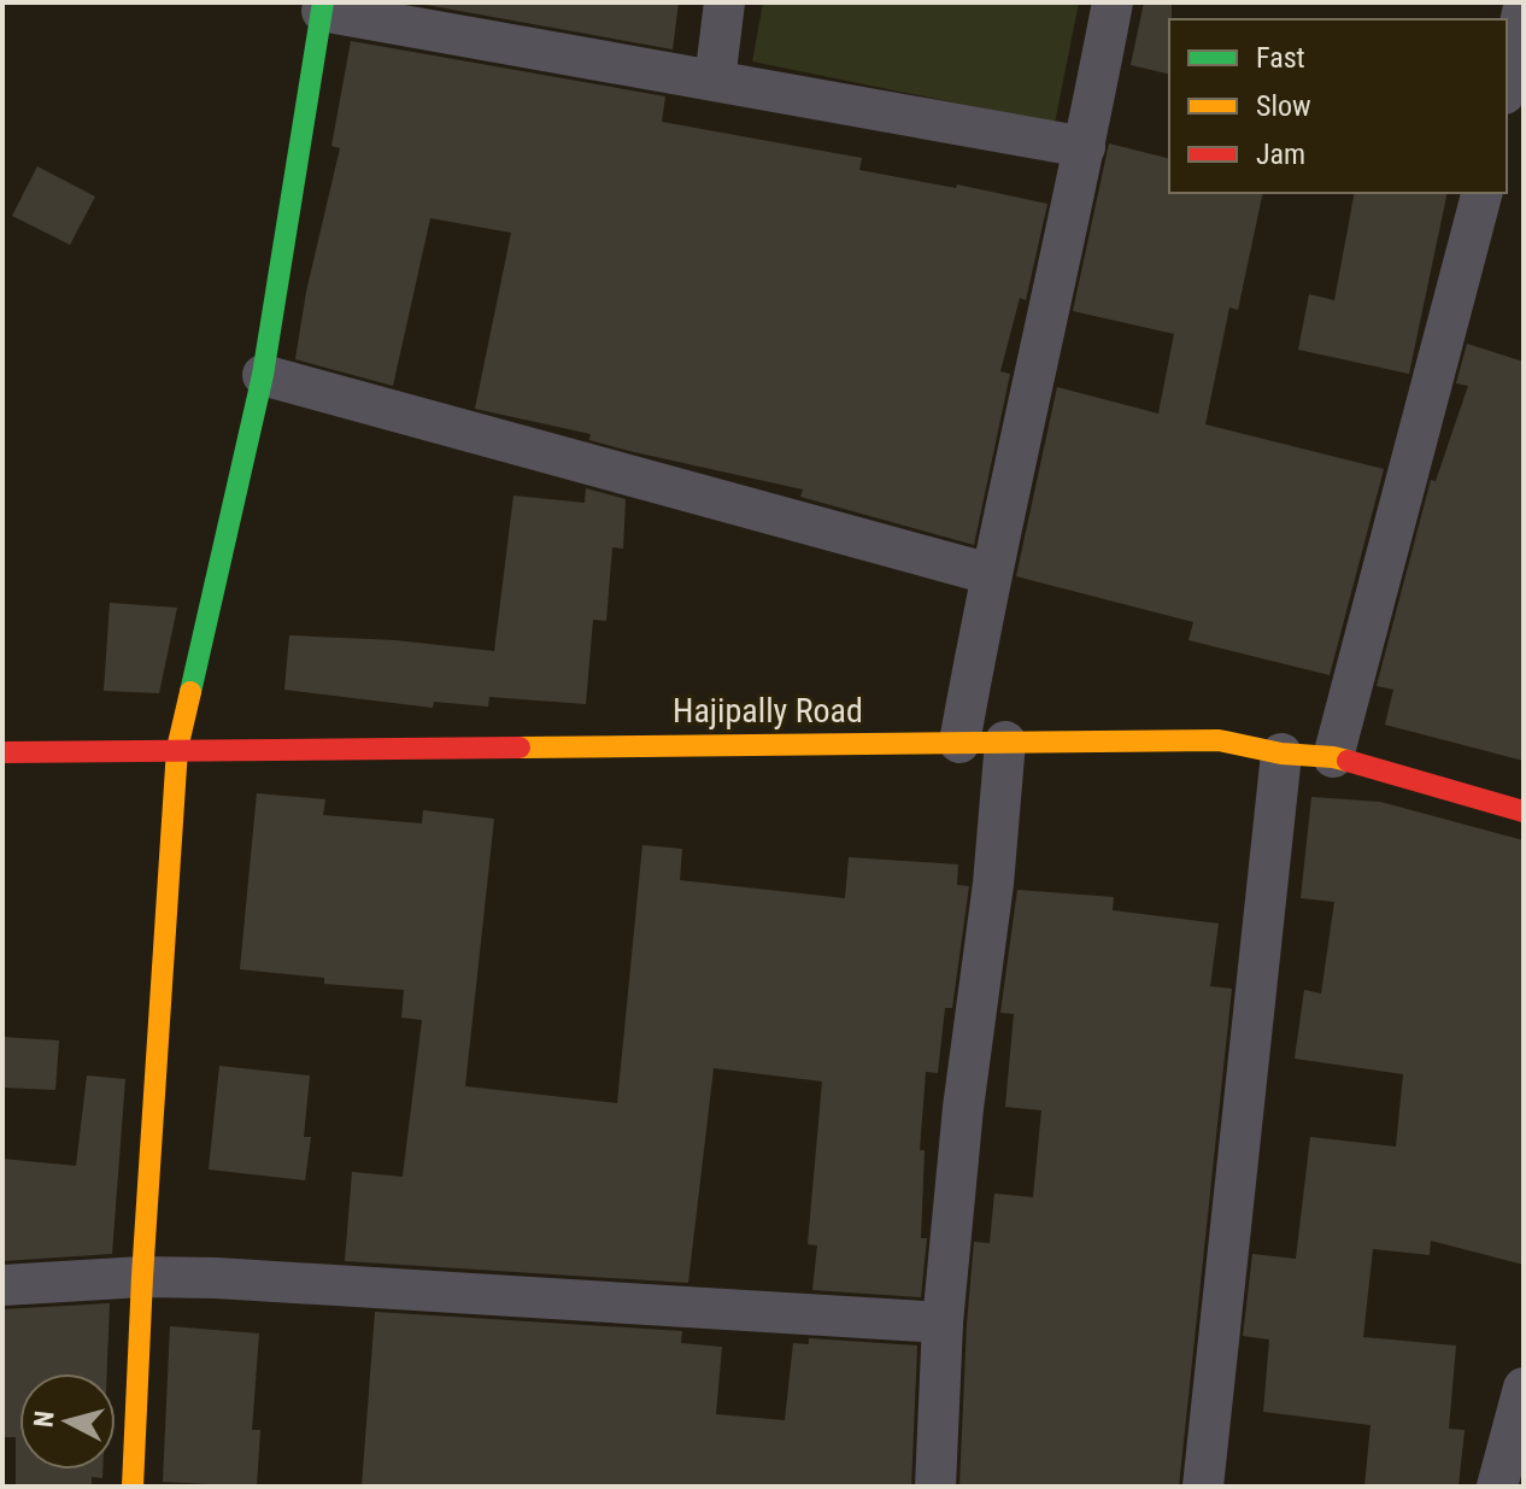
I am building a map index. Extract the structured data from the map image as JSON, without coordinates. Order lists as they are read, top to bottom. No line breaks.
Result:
{"streets":{"street":["Hajipally Road"]},"legend":["Fast","Slow","Jam"],"north":"left"}
